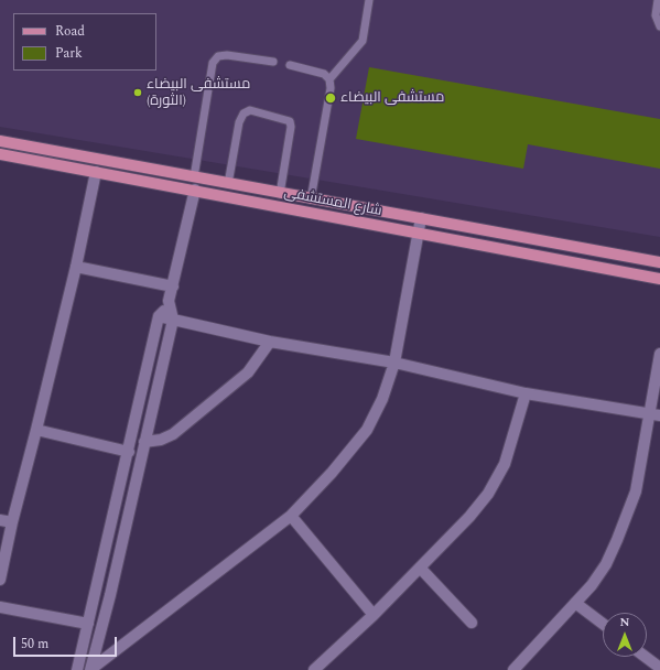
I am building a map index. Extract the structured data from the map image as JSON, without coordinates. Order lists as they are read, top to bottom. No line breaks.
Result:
{"streets":{"main road":["شارع المستشفى"]},"places":["مستشفى البيضاء (الثورة)","مستشفى البيضاء"],"legend":["Road","Park"],"scale_bar":"50 m","north":"top"}
